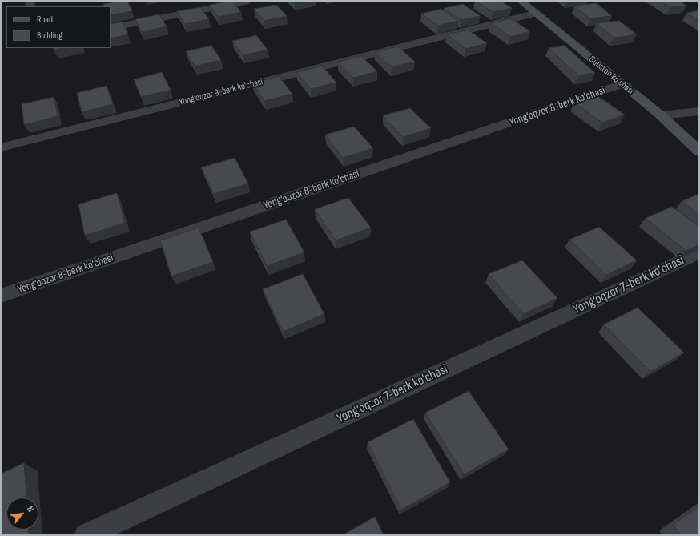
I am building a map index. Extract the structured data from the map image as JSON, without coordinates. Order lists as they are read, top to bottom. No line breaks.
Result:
{"streets":{"main road":["Guliston ko'chasi"],"street":["Yong‘oqzor 9-berk ko'chasi","Yong‘oqzor 8-berk ko'chasi","Yong‘oqzor 7-berk ko'chasi"]},"crossings":[["Guliston ko'chasi","Yong‘oqzor 9-berk ko'chasi"],["Guliston ko'chasi","Yong‘oqzor 8-berk ko'chasi"]],"legend":["Road","Building"],"north":"top right"}
